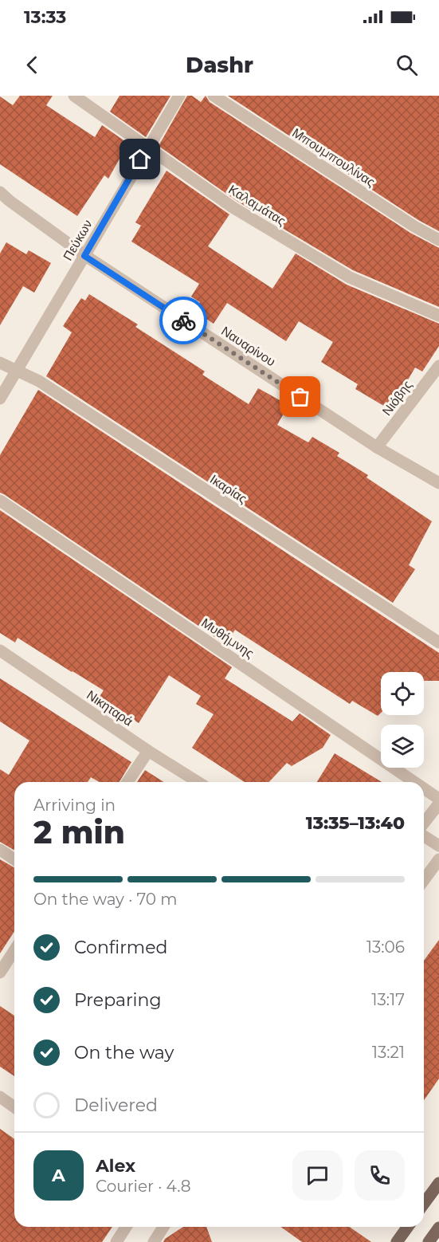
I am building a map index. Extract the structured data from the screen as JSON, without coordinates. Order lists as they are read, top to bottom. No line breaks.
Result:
{"streets":{"street":["Μπουμπουλίνας","Καλαμάτας","Πεύκων","Ναυαρίνου","Νιόβης","Ικαρίας","Μυθήμνης","Νικηταρά"]},"crossings":[["Καλαμάτας","Πεύκων"],["Πεύκων","Ναυαρίνου"],["Πεύκων","Ικαρίας"],["Ναυαρίνου","Νιόβης"]],"page":{"status":"13:33","header":"Dashr","heading":["2 min","Arriving in","13:35–13:40"],"panel":["Alex","Courier · 4.8"],"bar":"On the way · 70 m","list":[["Confirmed","13:06"],["Preparing","13:17"],["On the way","13:21"],"Delivered"],"round":"A"}}
